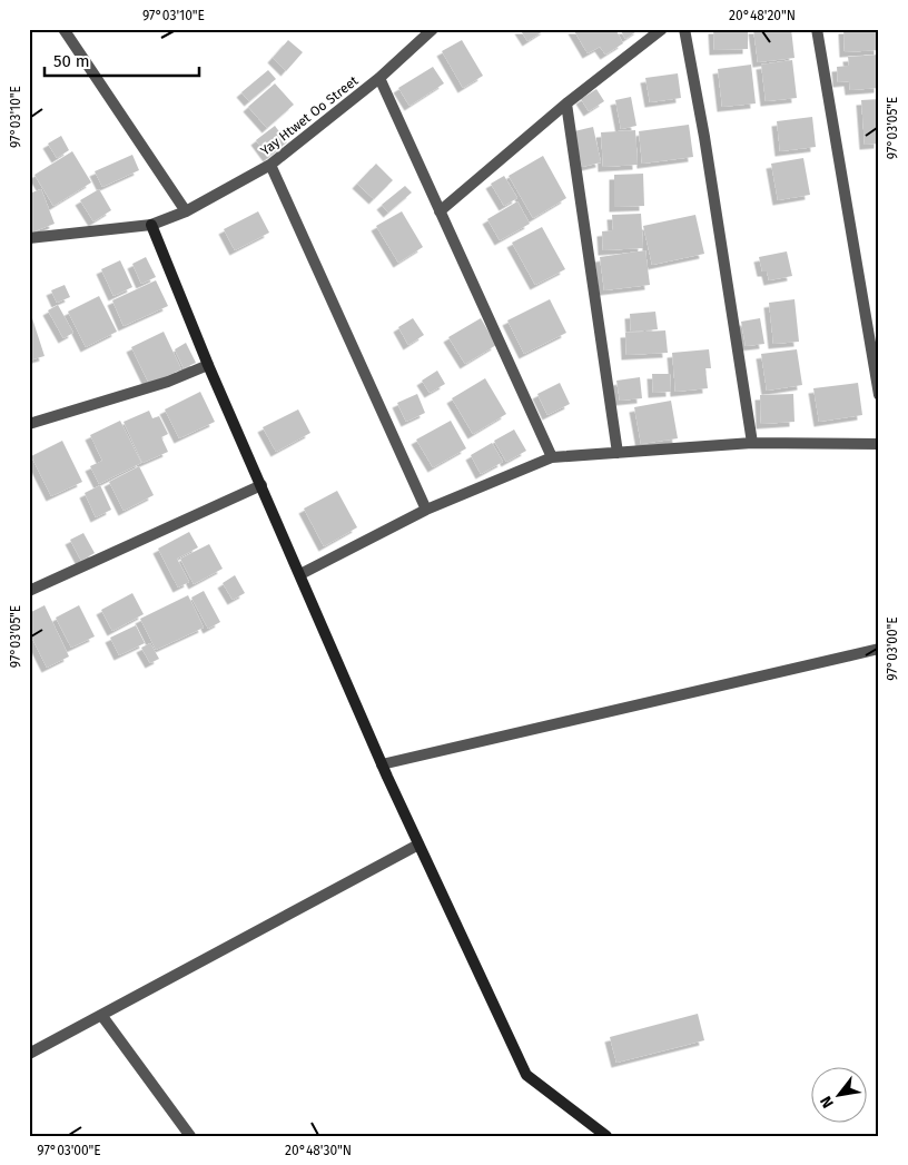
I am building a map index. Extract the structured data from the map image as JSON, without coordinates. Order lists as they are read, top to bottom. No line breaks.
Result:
{"streets":{"street":["Yay Htwet Oo Street"]},"scale_bar":"50 m","north":"bottom left","coordinates":["97°03'10\"E","20°48'20\"N","97°03'05\"E","97°03'00\"E","20°48'30\"N"]}
